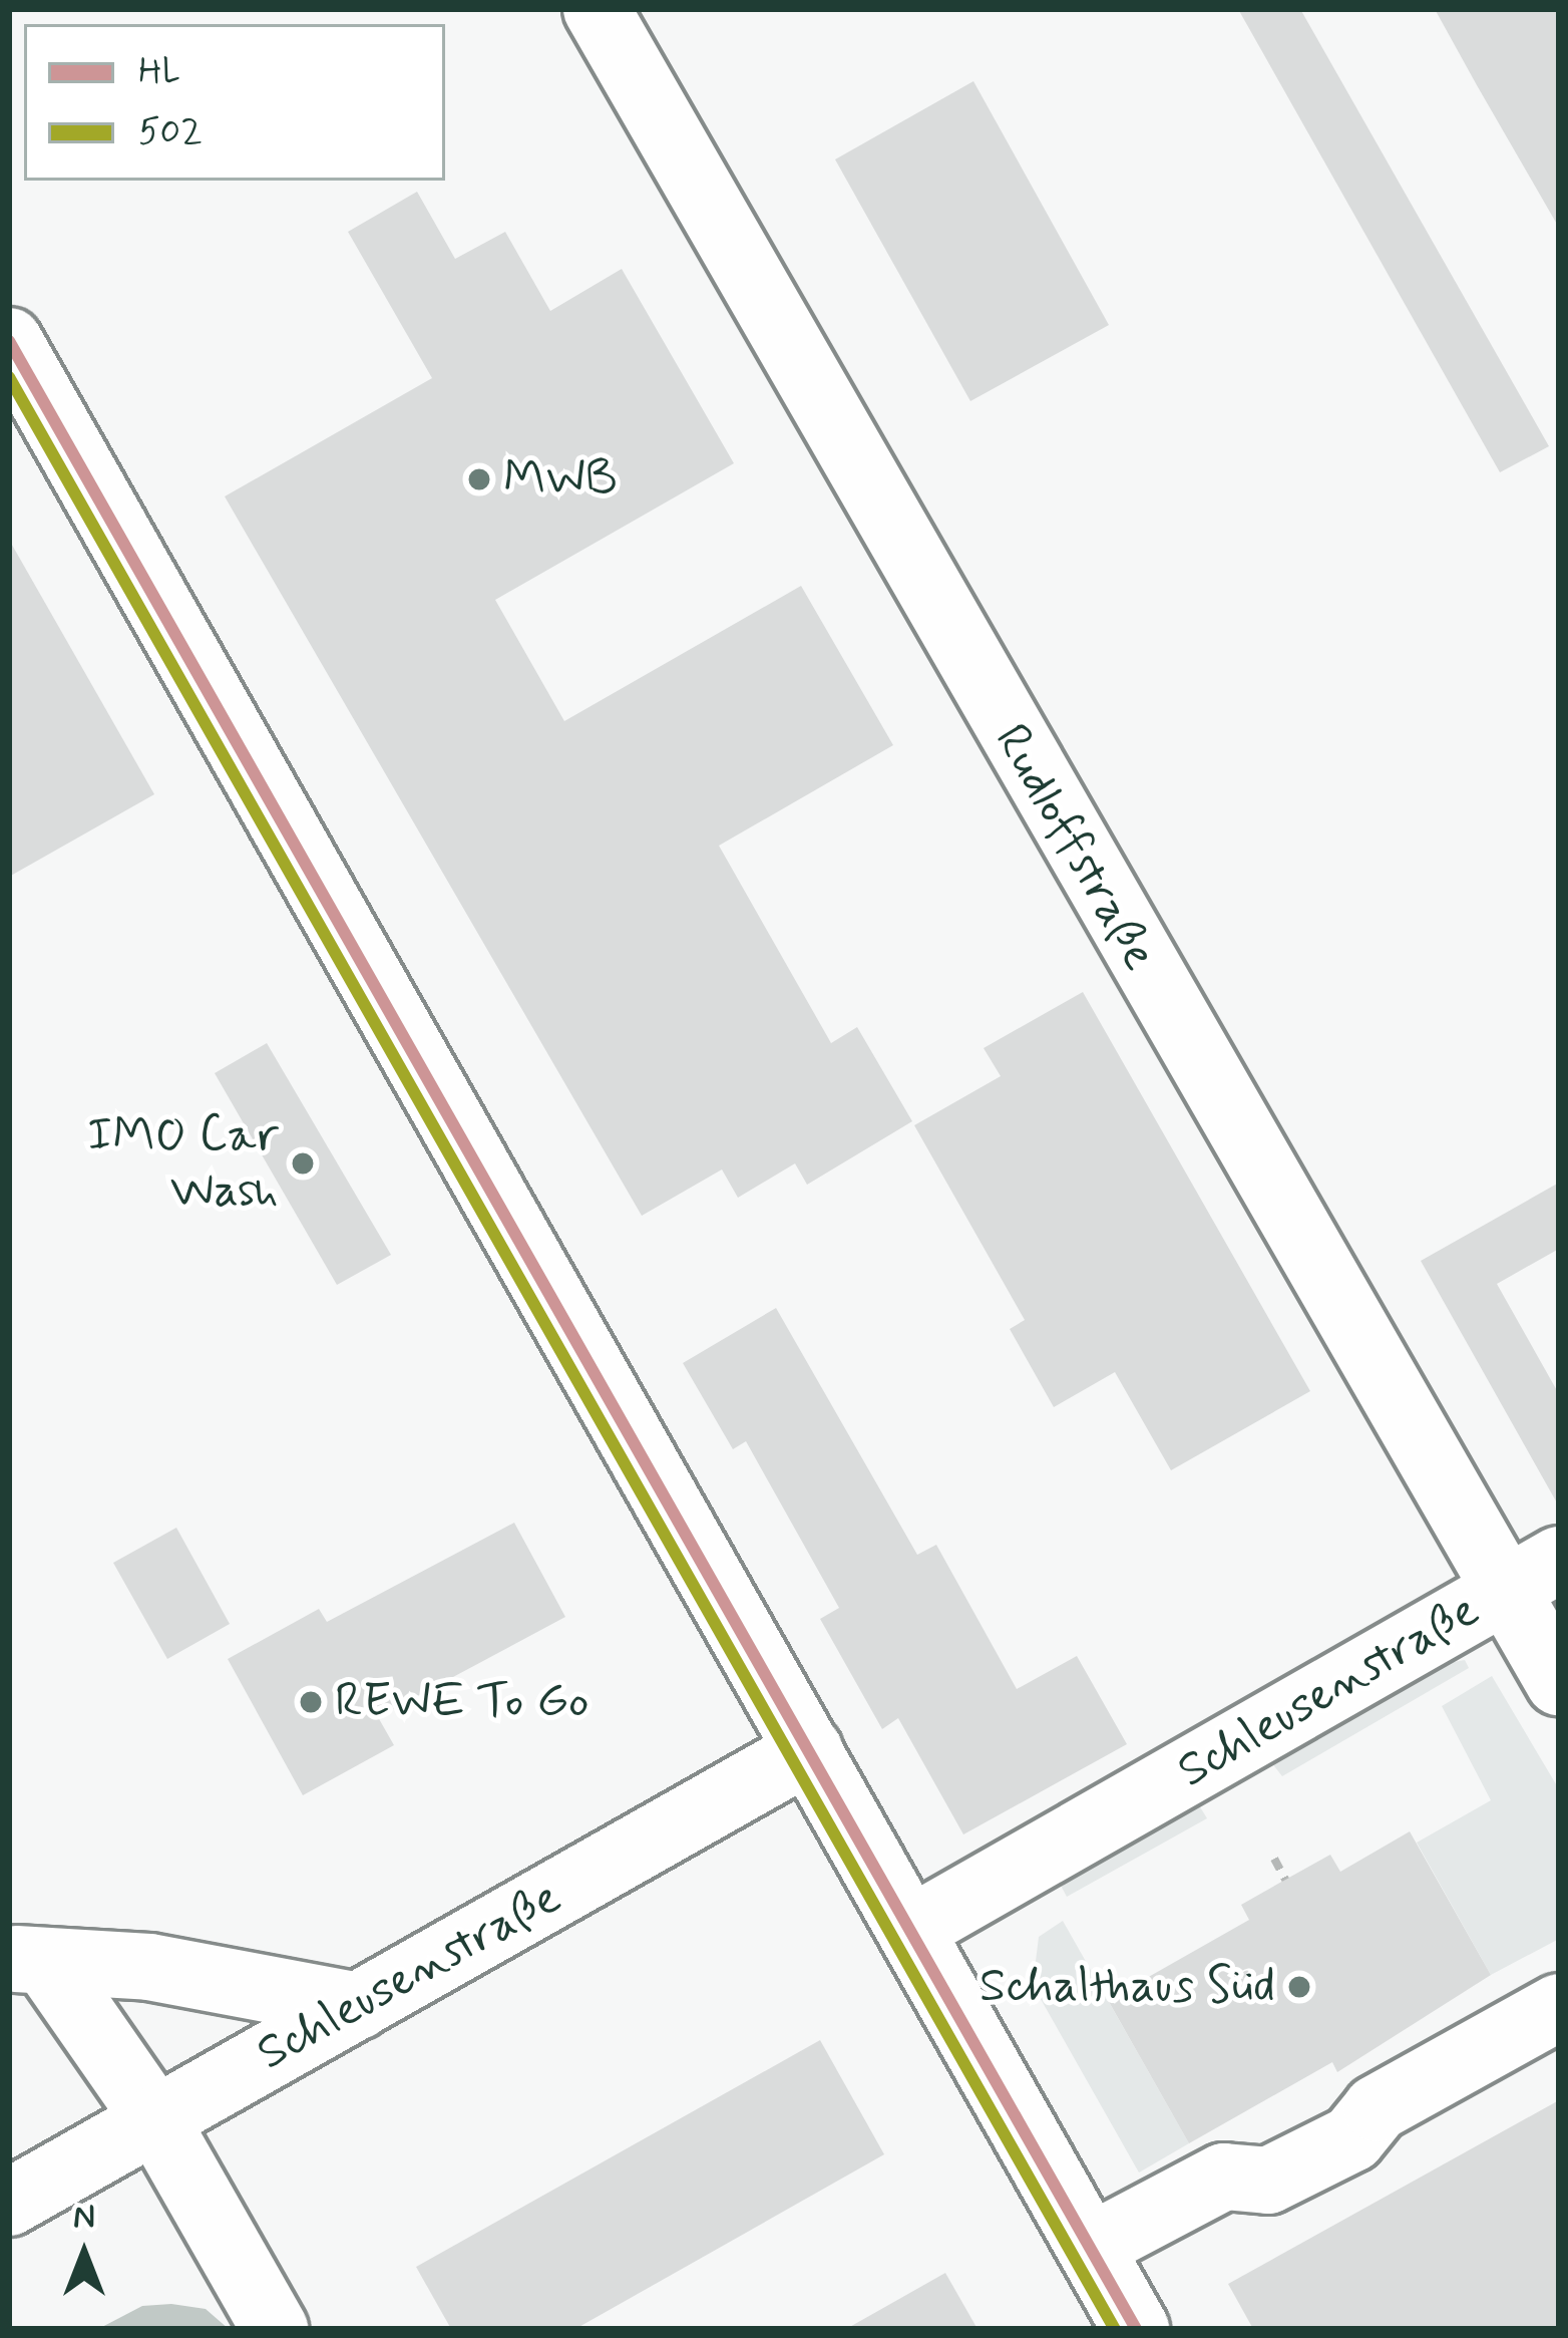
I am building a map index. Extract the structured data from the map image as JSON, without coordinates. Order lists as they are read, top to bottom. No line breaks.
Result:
{"streets":{"street":["Rudloffstraße","Schleusenstraße"]},"crossings":[["Rudloffstraße","Schleusenstraße"]],"places":["MWB","IMO Car Wash","REWE To Go","Schalthaus Süd"],"lines":["transit line HL","transit line 502"],"legend":["HL","502"],"north":"top"}
